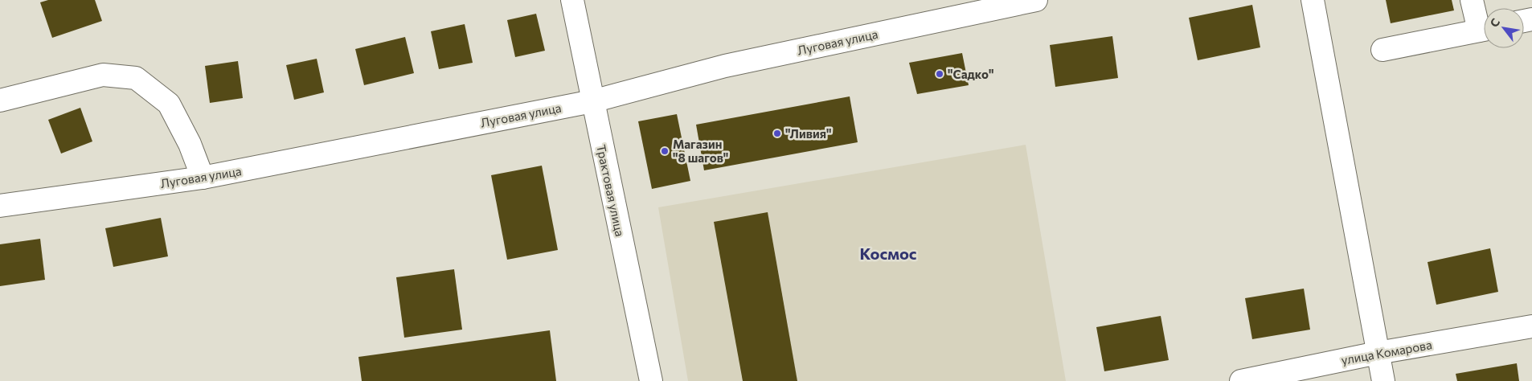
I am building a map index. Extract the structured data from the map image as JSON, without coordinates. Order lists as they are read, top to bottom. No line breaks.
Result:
{"streets":{"street":["Луговая улица","Трактовая улица","улица Комарова"]},"crossings":[["Луговая улица","Трактовая улица"]],"districts":["Космос"],"places":["\"Садко\"","\"Ливия\"","Магазин \"8 шагов\""],"north":"top left"}
